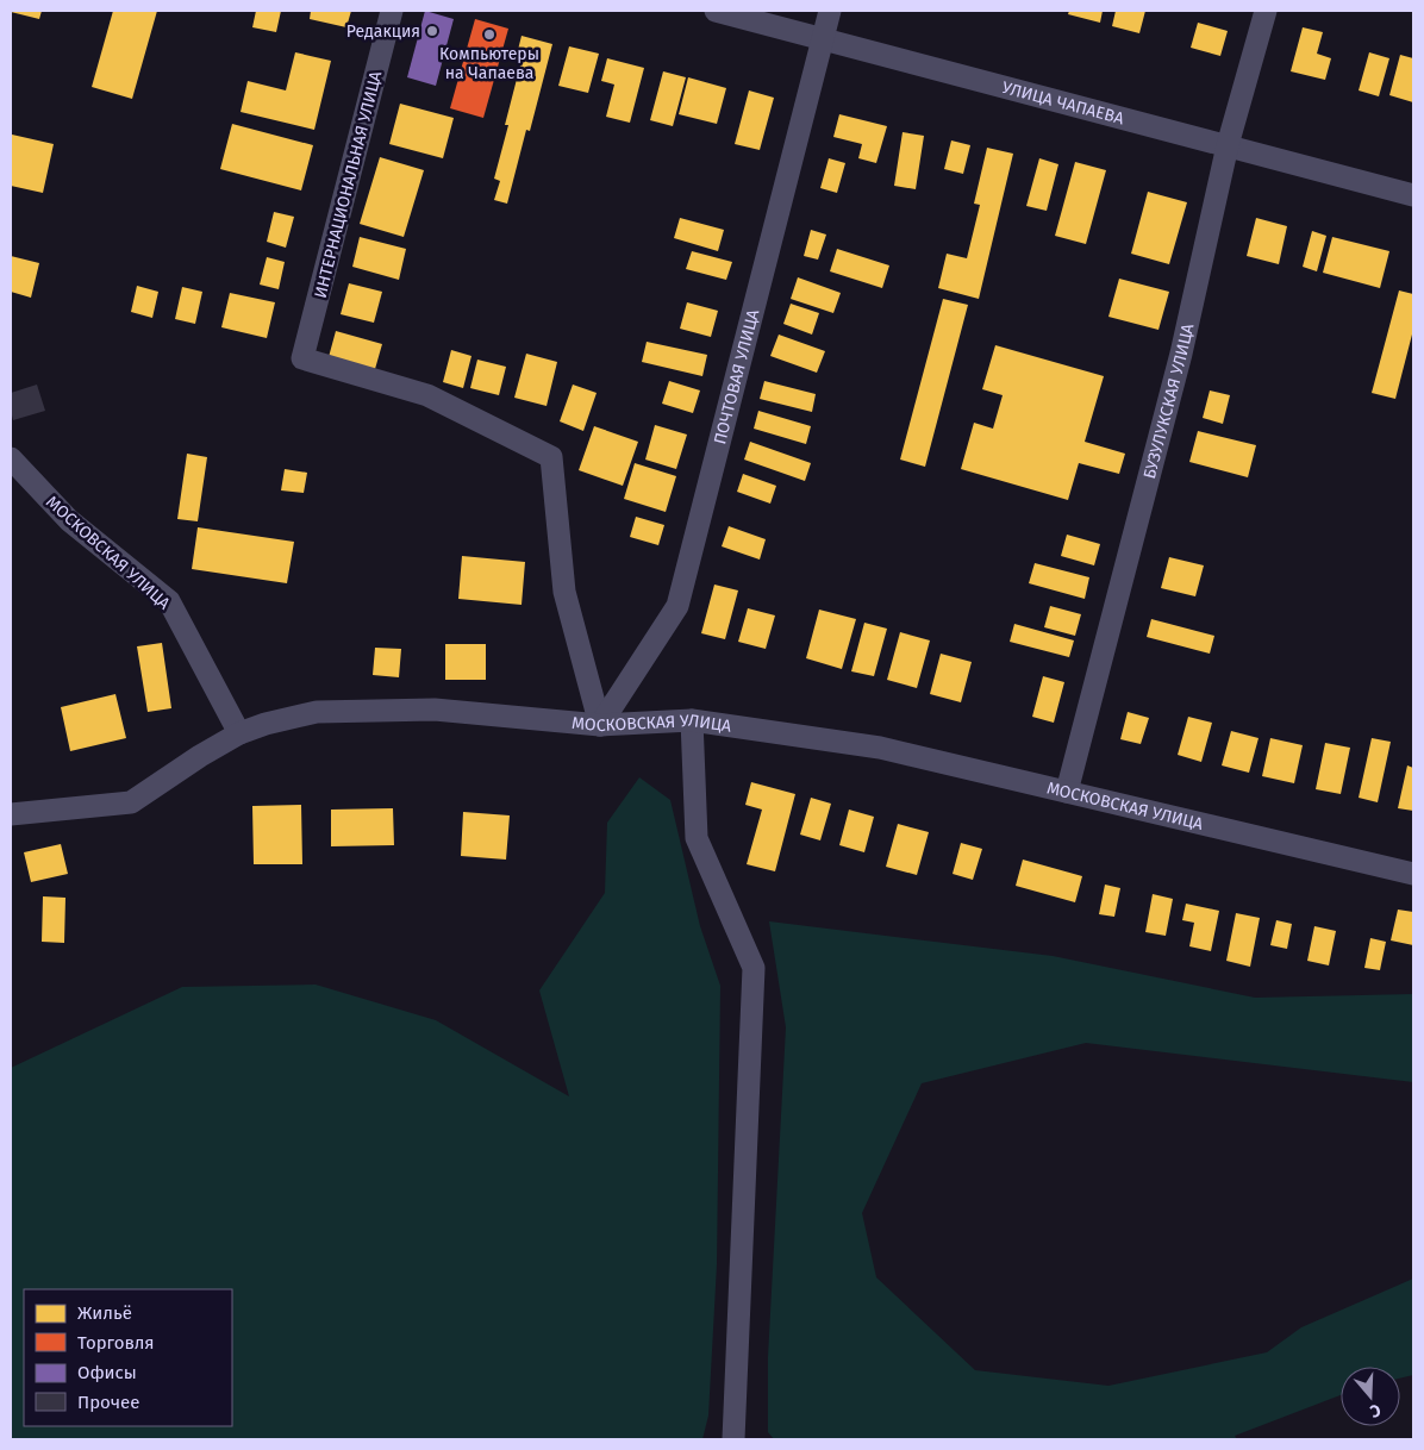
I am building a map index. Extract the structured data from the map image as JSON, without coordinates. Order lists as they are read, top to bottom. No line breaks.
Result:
{"streets":{"street":["УЛИЦА ЧАПАЕВА","ИНТЕРНАЦИОНАЛЬНАЯ УЛИЦА","ПОЧТОВАЯ УЛИЦА","БУЗУЛУКСКАЯ УЛИЦА","МОСКОВСКАЯ УЛИЦА"]},"crossings":[["УЛИЦА ЧАПАЕВА","ПОЧТОВАЯ УЛИЦА"],["УЛИЦА ЧАПАЕВА","БУЗУЛУКСКАЯ УЛИЦА"],["ИНТЕРНАЦИОНАЛЬНАЯ УЛИЦА","ПОЧТОВАЯ УЛИЦА"],["ИНТЕРНАЦИОНАЛЬНАЯ УЛИЦА","МОСКОВСКАЯ УЛИЦА"],["ПОЧТОВАЯ УЛИЦА","МОСКОВСКАЯ УЛИЦА"],["БУЗУЛУКСКАЯ УЛИЦА","МОСКОВСКАЯ УЛИЦА"]],"places":["Редакция","Компьютеры на Чапаева"],"legend":["Жильё","Торговля","Офисы","Прочее"],"north":"bottom"}
